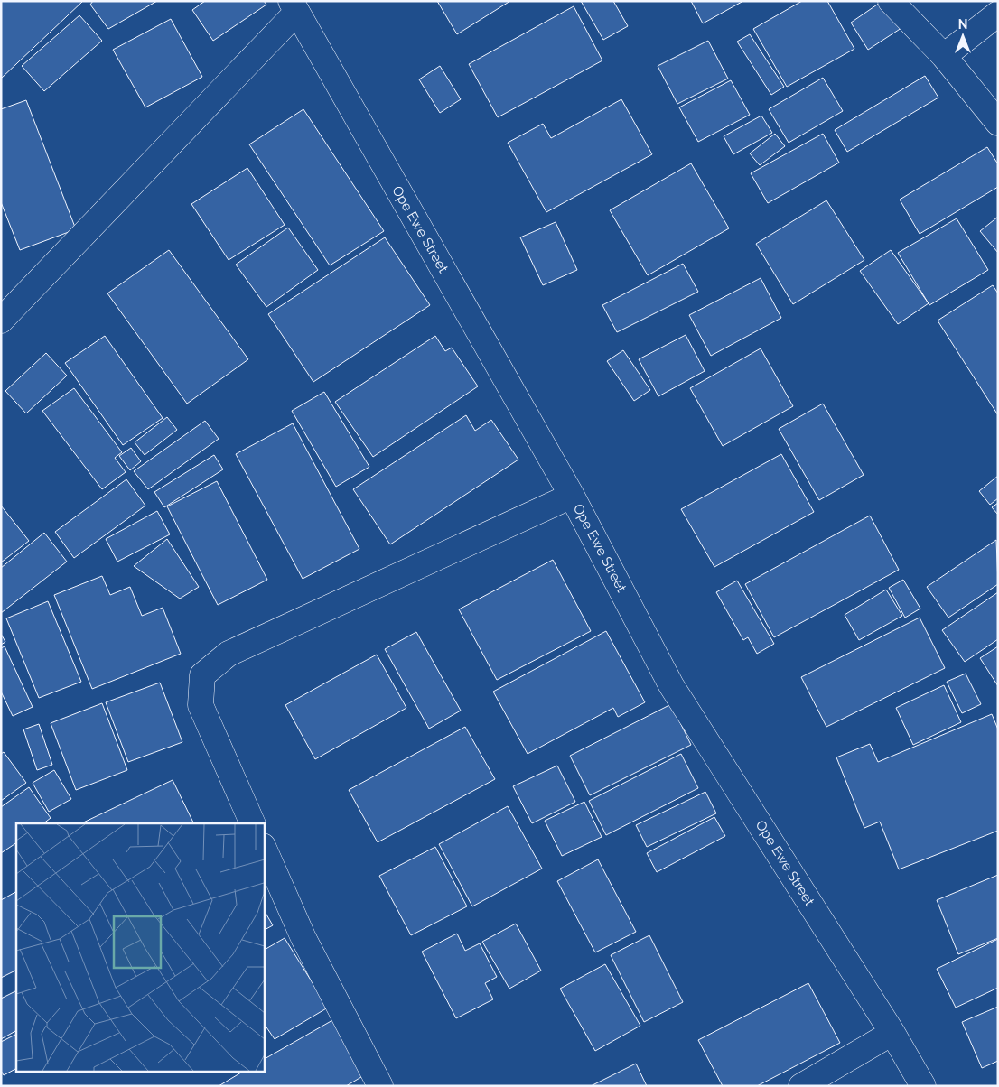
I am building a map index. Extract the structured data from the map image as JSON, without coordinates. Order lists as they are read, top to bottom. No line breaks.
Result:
{"streets":{"street":["Ope Ewe Street"]},"north":"top"}
